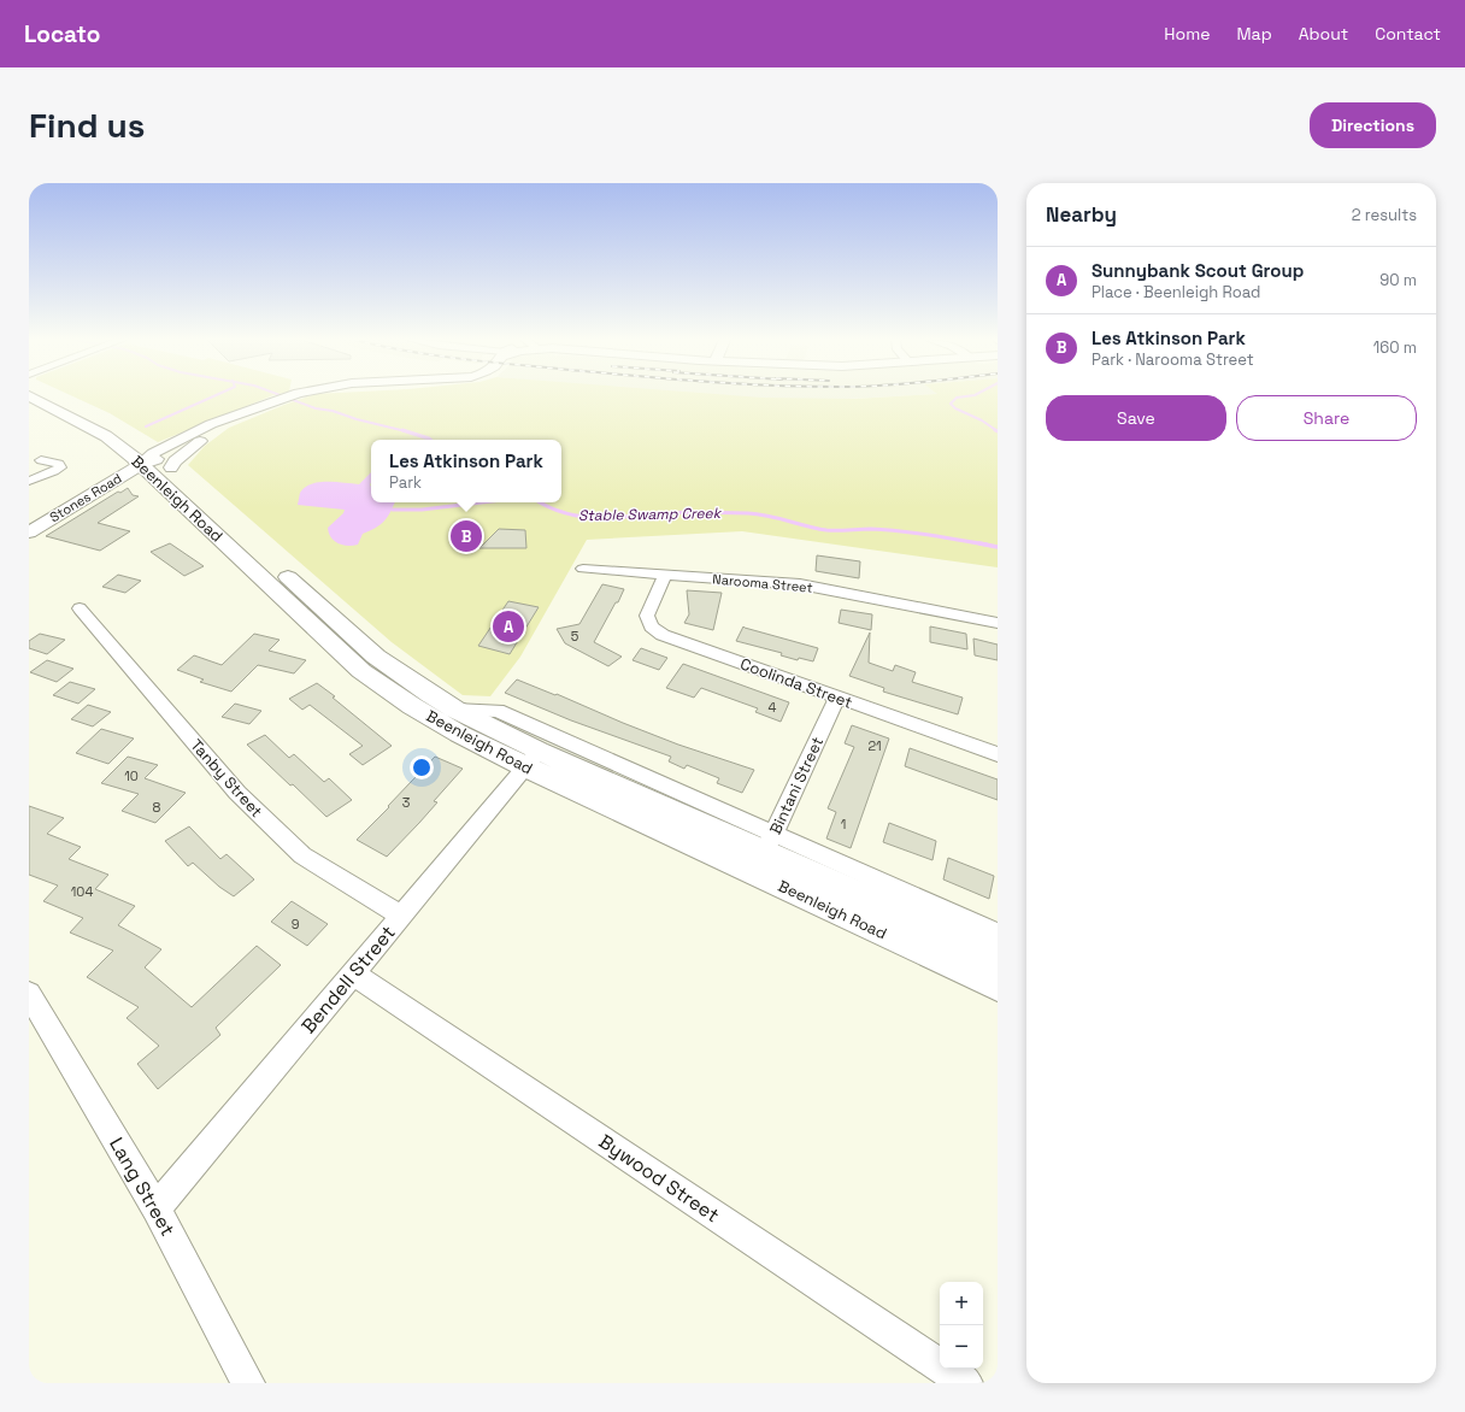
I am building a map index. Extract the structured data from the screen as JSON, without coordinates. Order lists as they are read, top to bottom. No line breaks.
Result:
{"streets":{"main road":["Beenleigh Road"],"street":["Stones Road","Narooma Street","Coolinda Street","Tanby Street","Bintani Street","Bendell Street","Bywood Street","Lang Street"]},"crossings":[["Stones Road","Beenleigh Road"],["Beenleigh Road","Bintani Street"],["Beenleigh Road","Bendell Street"],["Narooma Street","Coolinda Street"],["Coolinda Street","Bintani Street"],["Tanby Street","Bendell Street"],["Bendell Street","Bywood Street"],["Bendell Street","Lang Street"]],"water":["Stable Swamp Creek"],"house_numbers":["5","4","21","10","3","8","1","104","9"],"page":{"header":"Locato","nav":["Home","Map","About","Contact"],"buttons":["Directions",["Save","Share"]],"title":"Find us","heading":["Nearby","2 results"],"list":[{"mark":"A","name":"Sunnybank Scout Group","note":"Place · Beenleigh Road","value":"90 m"},{"mark":"B","name":"Les Atkinson Park","note":"Park · Narooma Street","value":"160 m"}],"popup":["Les Atkinson Park","Park"],"pins":["B","A"],"map_buttons":["+","−"]}}
